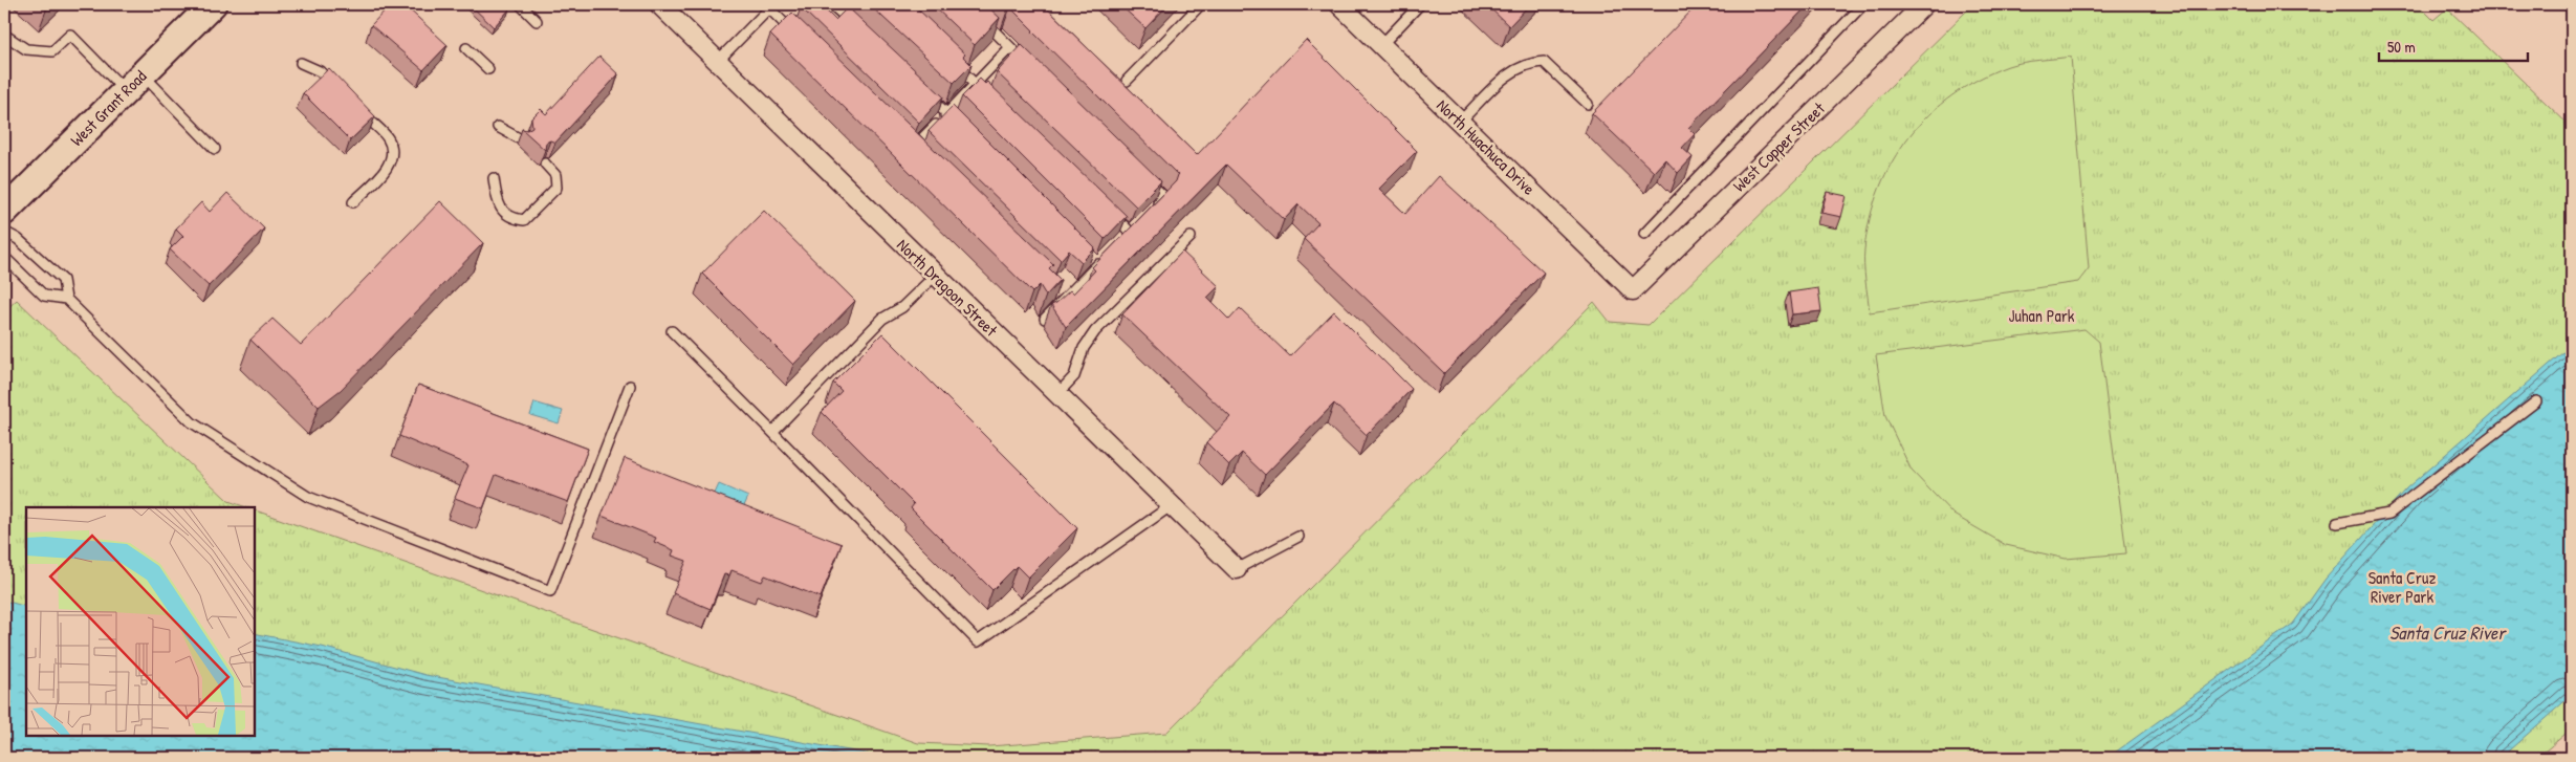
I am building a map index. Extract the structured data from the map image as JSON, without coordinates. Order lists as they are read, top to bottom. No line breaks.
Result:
{"streets":{"main road":["West Grant Road"],"street":["North Huachuca Drive","West Copper Street","North Dragoon Street"]},"crossings":[["North Huachuca Drive","West Copper Street"]],"water":["Santa Cruz River"],"parks":["Juhan Park","Santa Cruz River Park"],"scale_bar":"50 m"}
